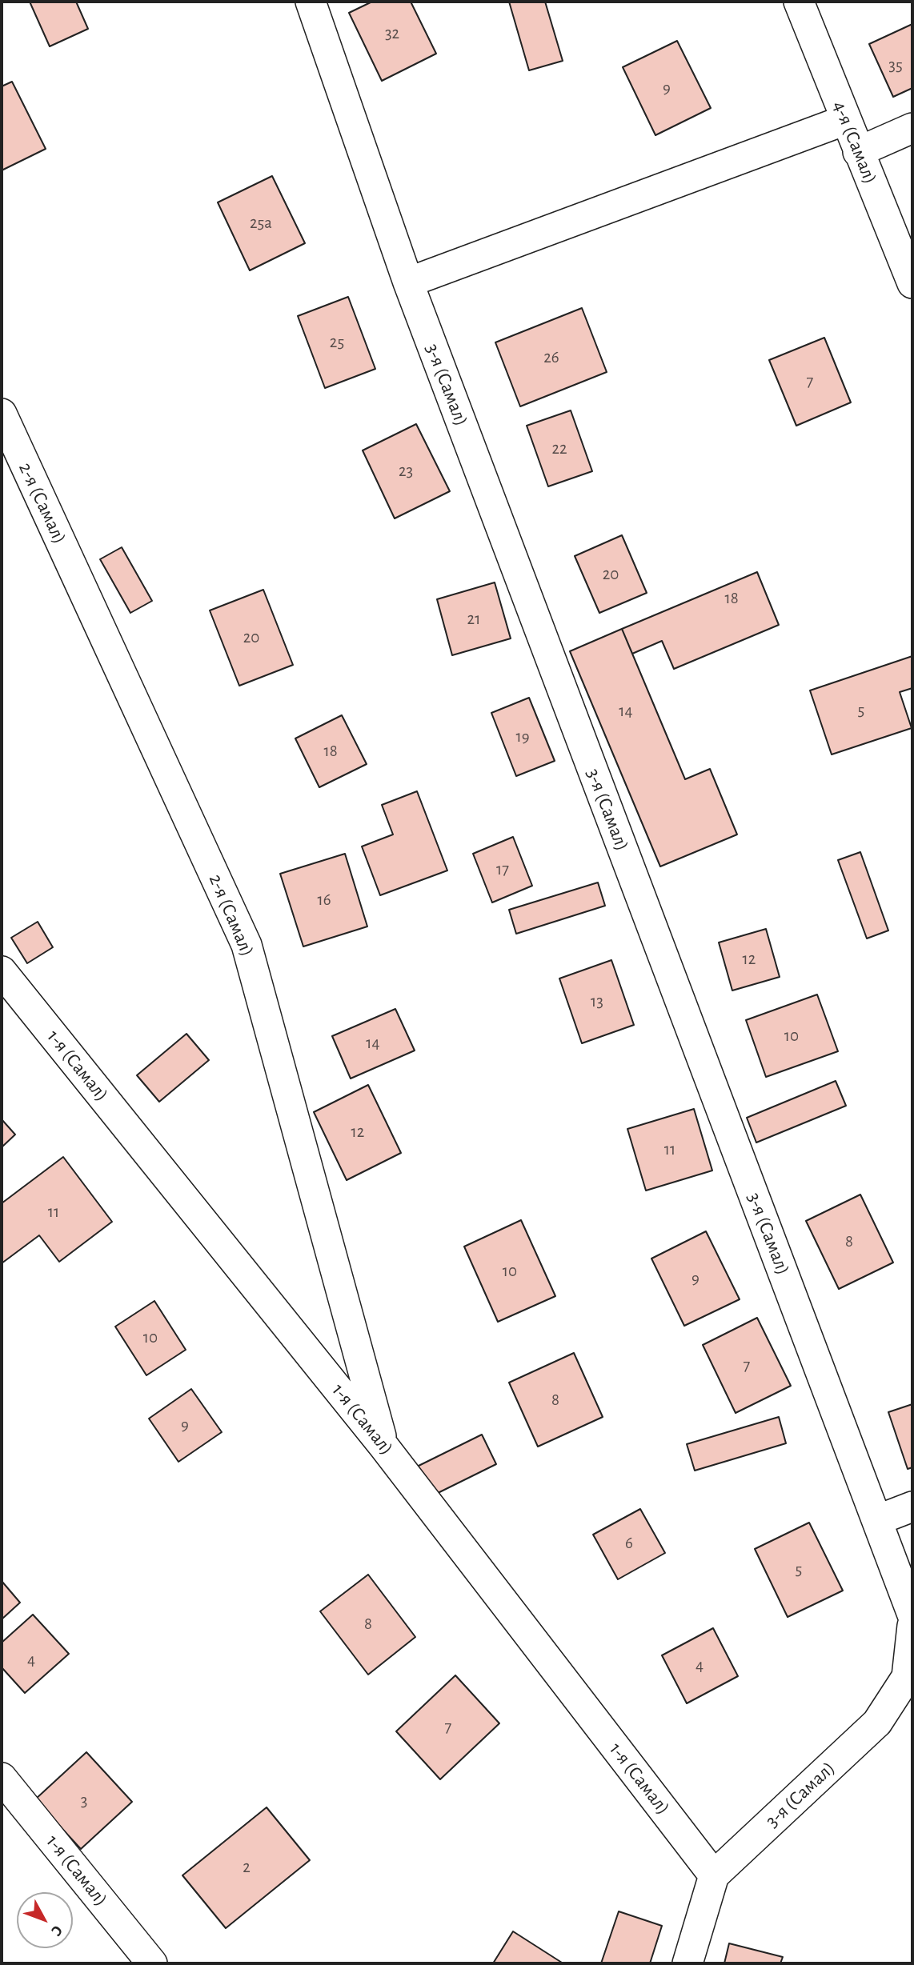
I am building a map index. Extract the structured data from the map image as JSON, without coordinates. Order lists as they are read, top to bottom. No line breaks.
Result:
{"streets":{"street":["4-я (Самал)","3-я (Самал)","2-я (Самал)","1-я (Самал)"]},"crossings":[["3-я (Самал)","1-я (Самал)"],["2-я (Самал)","1-я (Самал)"]],"house_numbers":["32","35","9","25а","25","26","7","22","23","20","18","21","20","5","14","19","18","17","16","12","13","10","14","12","11","11","8","10","9","10","7","8","9","6","5","8","4","4","7","3","2"],"north":"bottom right"}
